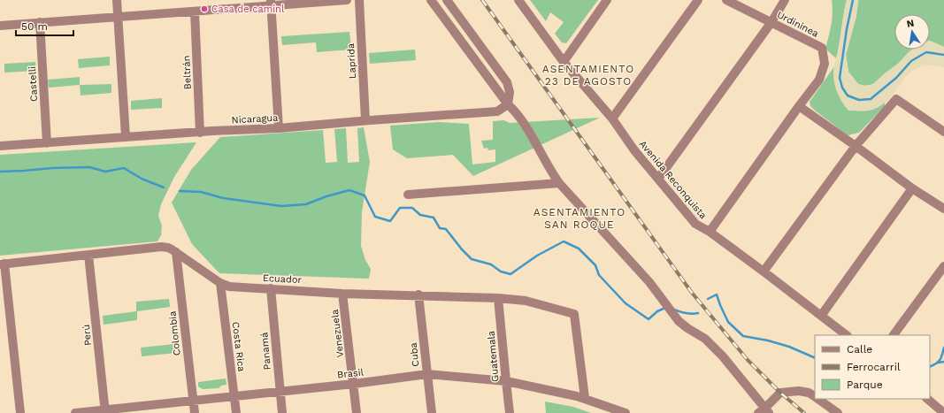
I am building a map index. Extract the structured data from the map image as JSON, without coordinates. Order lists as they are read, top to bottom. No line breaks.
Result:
{"streets":{"street":["Urdininea","Laprida","Beltrán","Castelli","Nicaragua","Avenida Reconquista","Ecuador","Colombia","Venezuela","Perú","Costa Rica","Panamá","Cuba","Guatemala","Brasil"]},"crossings":[["Laprida","Nicaragua"],["Beltrán","Nicaragua"],["Castelli","Nicaragua"],["Ecuador","Colombia"],["Ecuador","Venezuela"],["Ecuador","Perú"],["Ecuador","Costa Rica"],["Ecuador","Panamá"],["Ecuador","Cuba"],["Ecuador","Guatemala"],["Ecuador","Brasil"],["Colombia","Brasil"],["Venezuela","Brasil"],["Perú","Brasil"],["Costa Rica","Brasil"],["Panamá","Brasil"],["Cuba","Brasil"],["Guatemala","Brasil"]],"districts":["ASENTAMIENTO 23 DE AGOSTO","ASENTAMIENTO SAN ROQUE"],"places":["Casa de caminl"],"legend":["Calle","Ferrocarril","Parque"],"scale_bar":"50 m","north":"top"}
